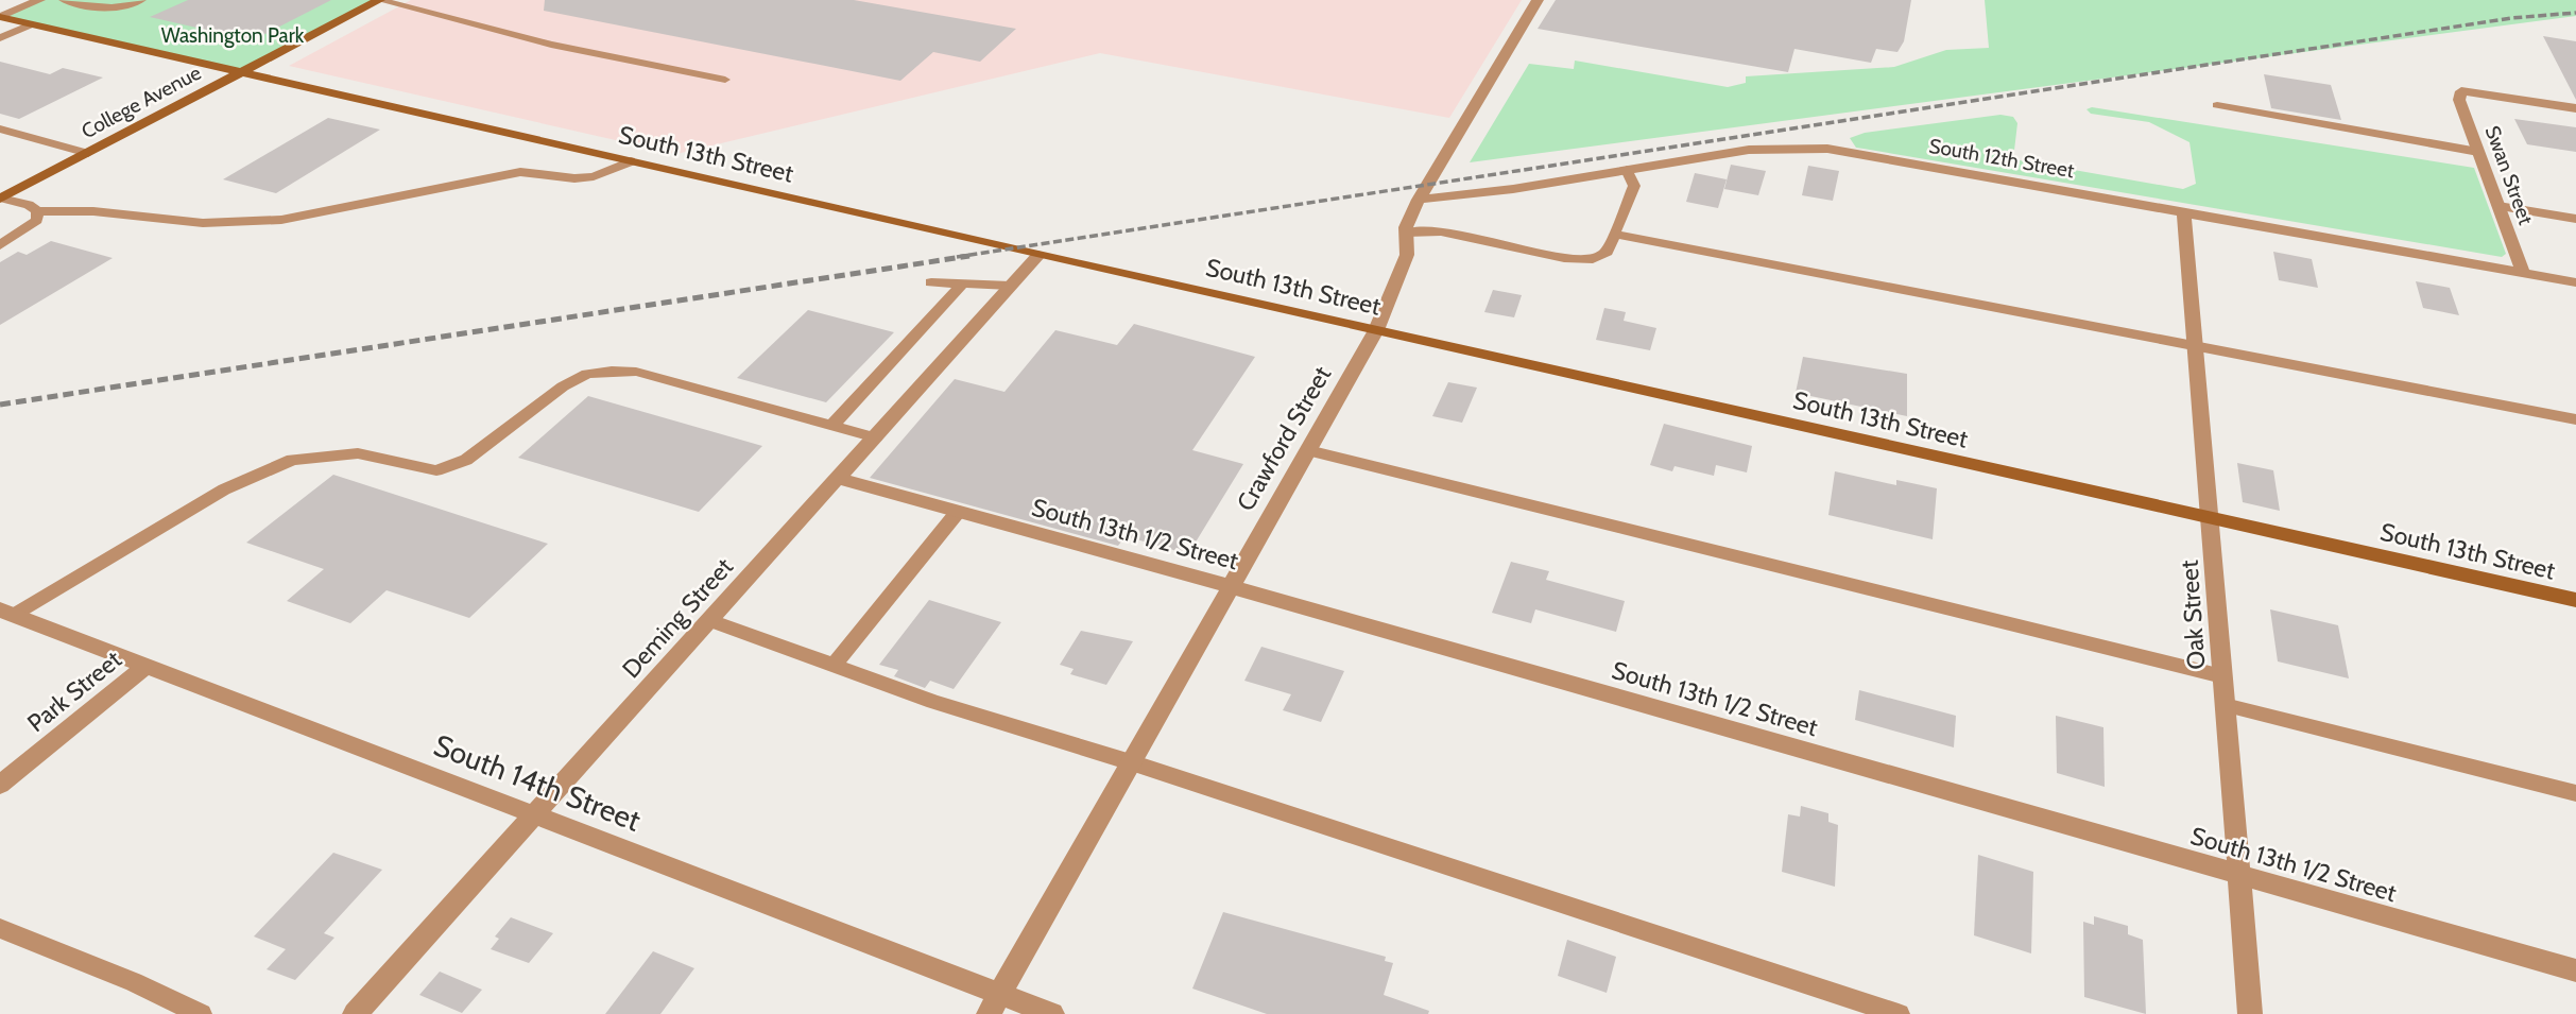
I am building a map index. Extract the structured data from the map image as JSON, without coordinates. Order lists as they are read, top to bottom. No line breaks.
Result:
{"streets":{"main road":["College Avenue","South 13th Street"],"street":["South 12th Street","Swan Street","Crawford Street","South 13th 1/2 Street","Oak Street","Deming Street","Park Street","South 14th Street"]},"crossings":[["College Avenue","South 13th Street"],["South 13th Street","Crawford Street"],["South 13th Street","Oak Street"],["South 13th Street","Deming Street"],["South 12th Street","Swan Street"],["South 12th Street","Crawford Street"],["South 12th Street","Oak Street"],["Crawford Street","South 13th 1/2 Street"],["Crawford Street","South 14th Street"],["South 13th 1/2 Street","Oak Street"],["South 13th 1/2 Street","Deming Street"],["Deming Street","South 14th Street"],["Park Street","South 14th Street"]],"parks":["Washington Park"]}
